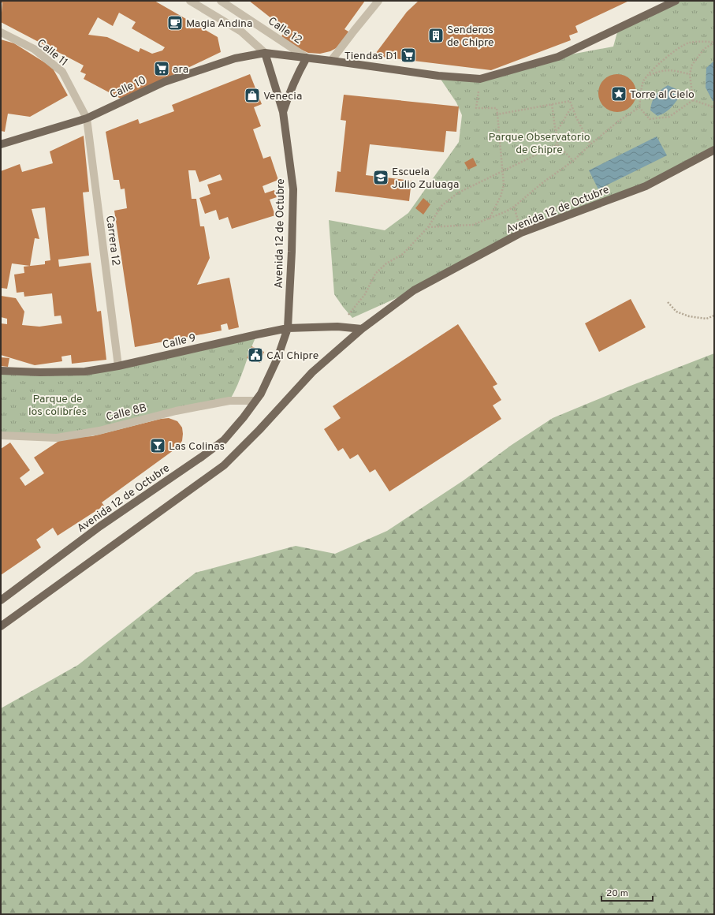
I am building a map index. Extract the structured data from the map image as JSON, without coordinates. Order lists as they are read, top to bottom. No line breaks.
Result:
{"streets":{"main road":["Calle 10","Avenida 12 de Octubre","Calle 9"],"street":["Calle 12","Calle 11","Carrera 12","Calle 8B"]},"crossings":[["Calle 11","Calle 10"],["Calle 11","Carrera 12"],["Calle 10","Avenida 12 de Octubre"],["Calle 10","Carrera 12"],["Avenida 12 de Octubre","Calle 9"],["Avenida 12 de Octubre","Calle 8B"],["Carrera 12","Calle 9"]],"parks":["Parque Observatorio de Chipre","Parque de los colibríes"],"places":{"cafe":["Magia Andina"],"building":["Senderos de Chipre"],"supermarket":["Tiendas D1","ara"],"place":["Torre al Cielo"],"shop":["Venecia"],"school or university":["Escuela Julio Zuluaga"],"public building":["CAI Chipre"],"bar":["Las Colinas"]},"scale_bar":"20 m"}
